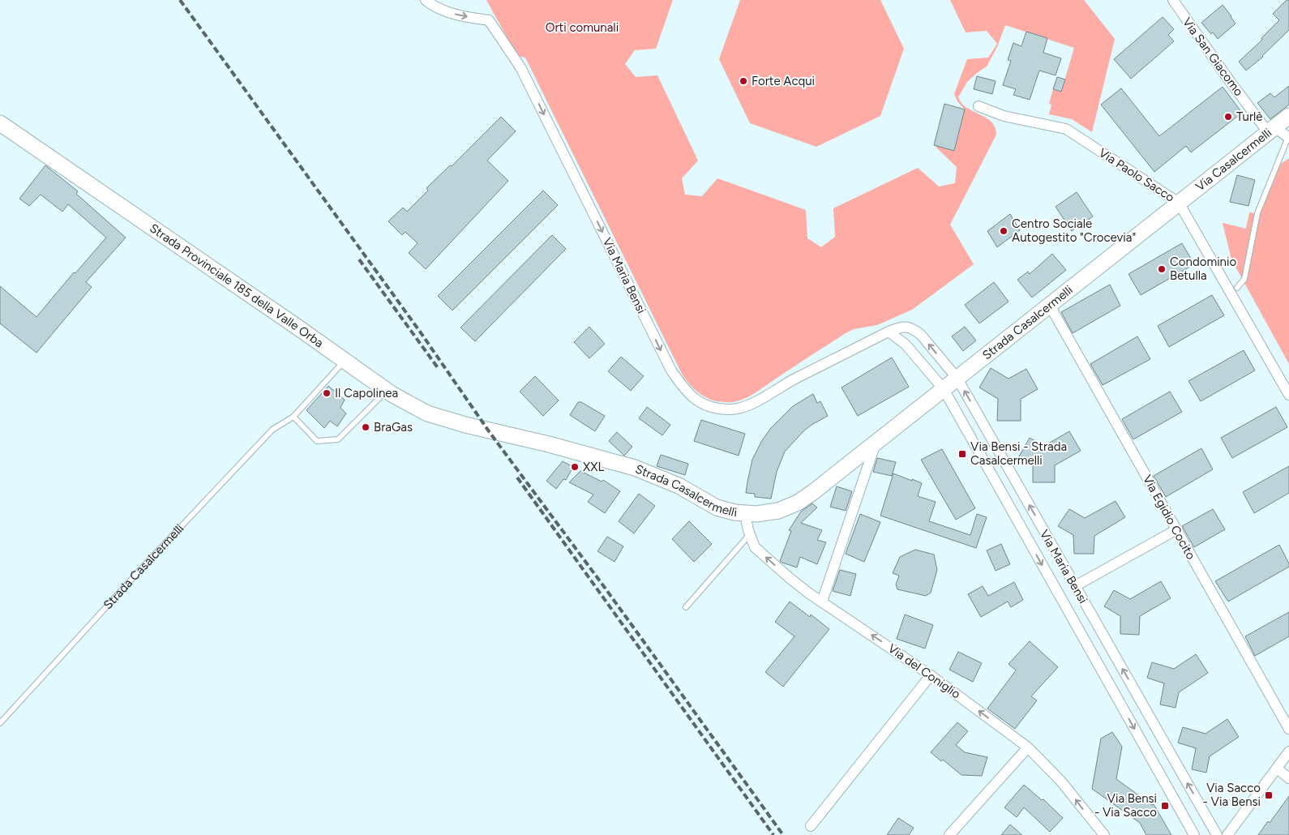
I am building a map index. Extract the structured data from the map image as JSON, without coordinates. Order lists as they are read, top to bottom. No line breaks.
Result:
{"streets":{"main road":["Via Casalcermelli","Strada Provinciale 185 della Valle Orba","Strada Casalcermelli"],"street":["Via San Giacomo","Via Paolo Sacco","Via Maria Bensi","Via Egidio Cocito","Via del Coniglio"]},"crossings":[["Via San Giacomo","Via Casalcermelli"],["Via Casalcermelli","Via Paolo Sacco"],["Via Casalcermelli","Strada Casalcermelli"],["Via Paolo Sacco","Strada Casalcermelli"],["Via Maria Bensi","Strada Casalcermelli"],["Strada Provinciale 185 della Valle Orba","Strada Casalcermelli"],["Strada Casalcermelli","Via Egidio Cocito"],["Strada Casalcermelli","Via del Coniglio"]],"one_way":["Via del Coniglio"],"parks":["Orti comunali"],"places":{"other":["Forte Acqui","Turlè","Centro Sociale Autogestito \"Crocevia\"","Condominio Betulla","Il Capolinea","BraGas","XXL"],"transit":["Via Bensi - Strada Casalcermelli","Via Sacco - Via Bensi","Via Bensi - Via Sacco"]}}
